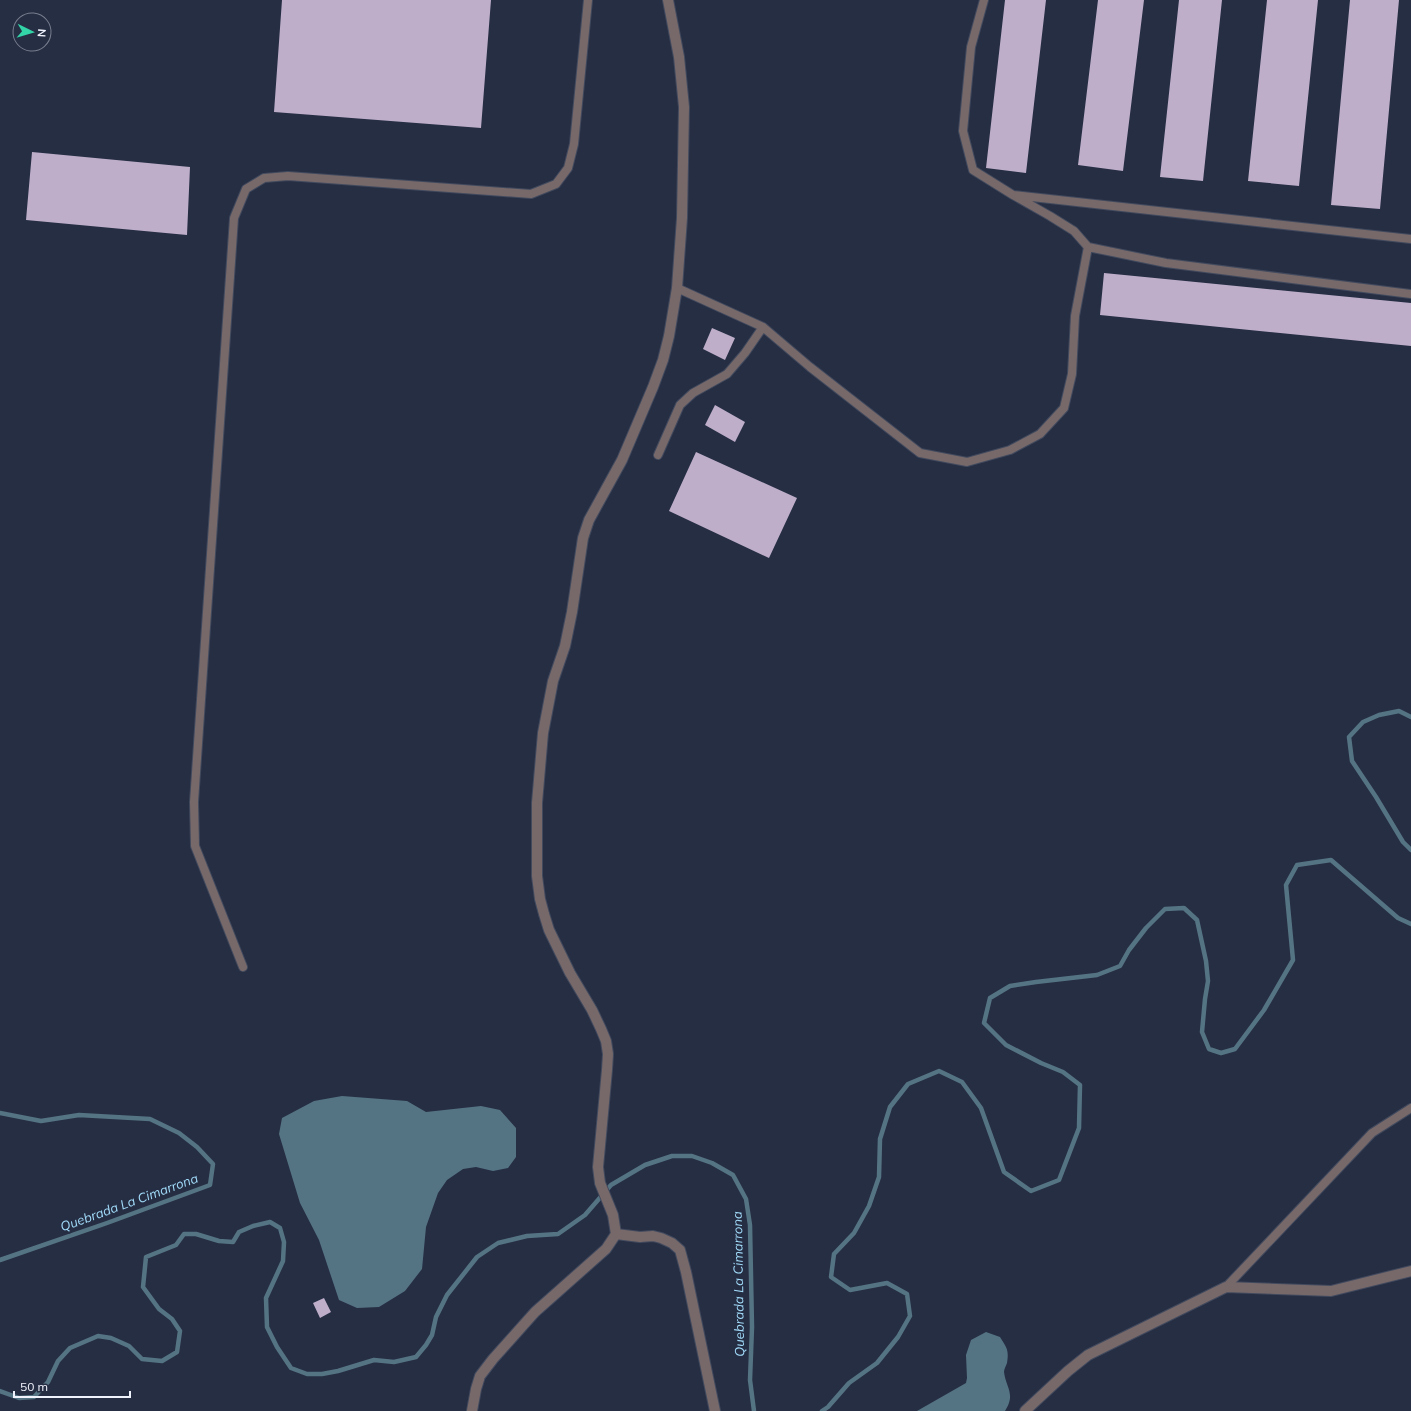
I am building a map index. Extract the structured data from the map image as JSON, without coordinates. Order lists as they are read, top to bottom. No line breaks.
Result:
{"water":["Quebrada La Cimarrona"],"scale_bar":"50 m","north":"right"}
